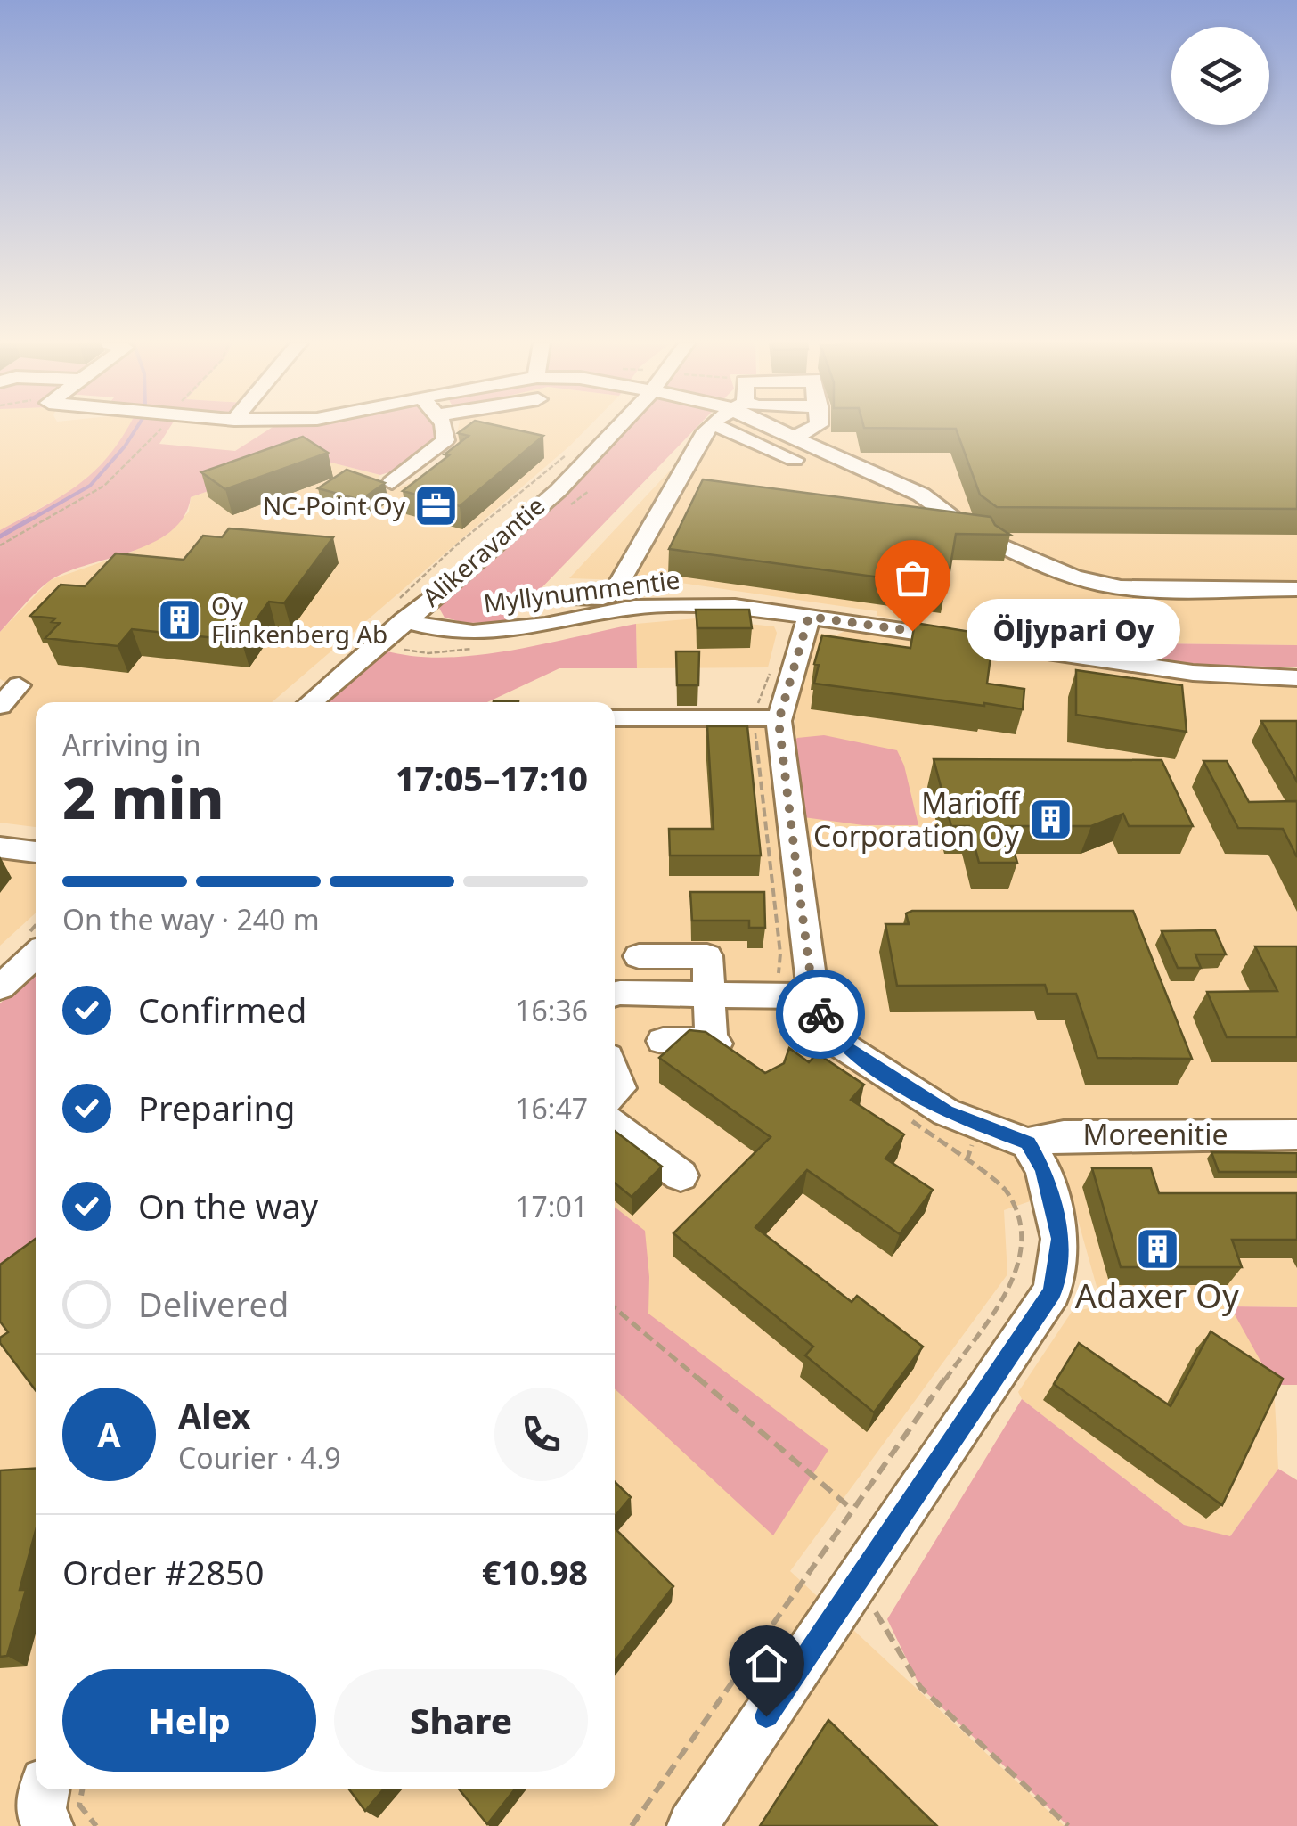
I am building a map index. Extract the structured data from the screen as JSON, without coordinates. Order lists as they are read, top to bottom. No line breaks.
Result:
{"streets":{"street":["Alikeravantie","Myllynummentie","Moreenitie"]},"crossings":[["Alikeravantie","Myllynummentie"],["Myllynummentie","Moreenitie"]],"places":{"office":["NC-Point Oy"],"building":["Oy Flinkenberg Ab","Marioff Corporation Oy","Adaxer Oy"],"other":["Öljypari Oy"]},"page":{"bubble":"Öljypari Oy","heading":["2 min","Arriving in","17:05–17:10"],"panel":["Alex","Courier · 4.9","Order #2850","€10.98"],"bar":"On the way · 240 m","list":[["Confirmed","16:36"],["Preparing","16:47"],["On the way","17:01"],"Delivered"],"round":"A","buttons":["Help","Share"]}}
